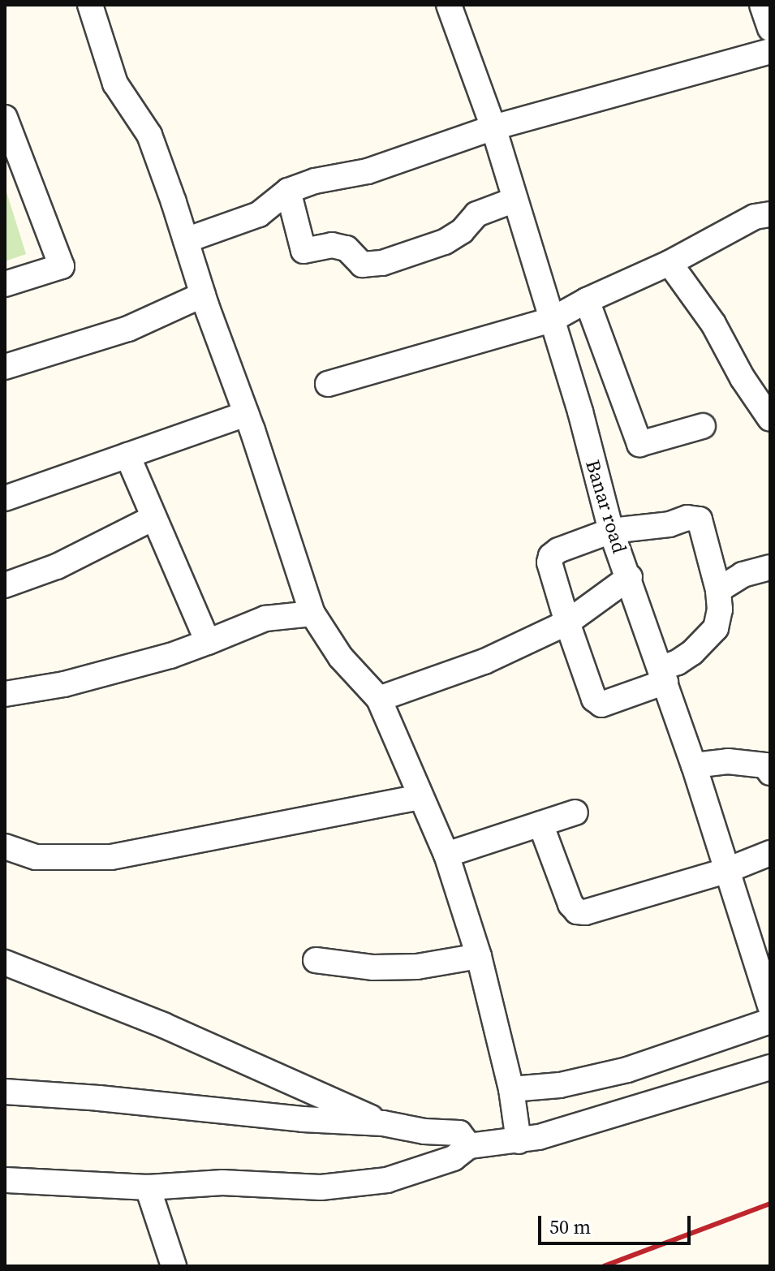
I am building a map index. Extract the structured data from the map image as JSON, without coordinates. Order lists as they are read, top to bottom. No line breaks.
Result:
{"streets":{"street":["Banar road"]},"scale_bar":"50 m"}
